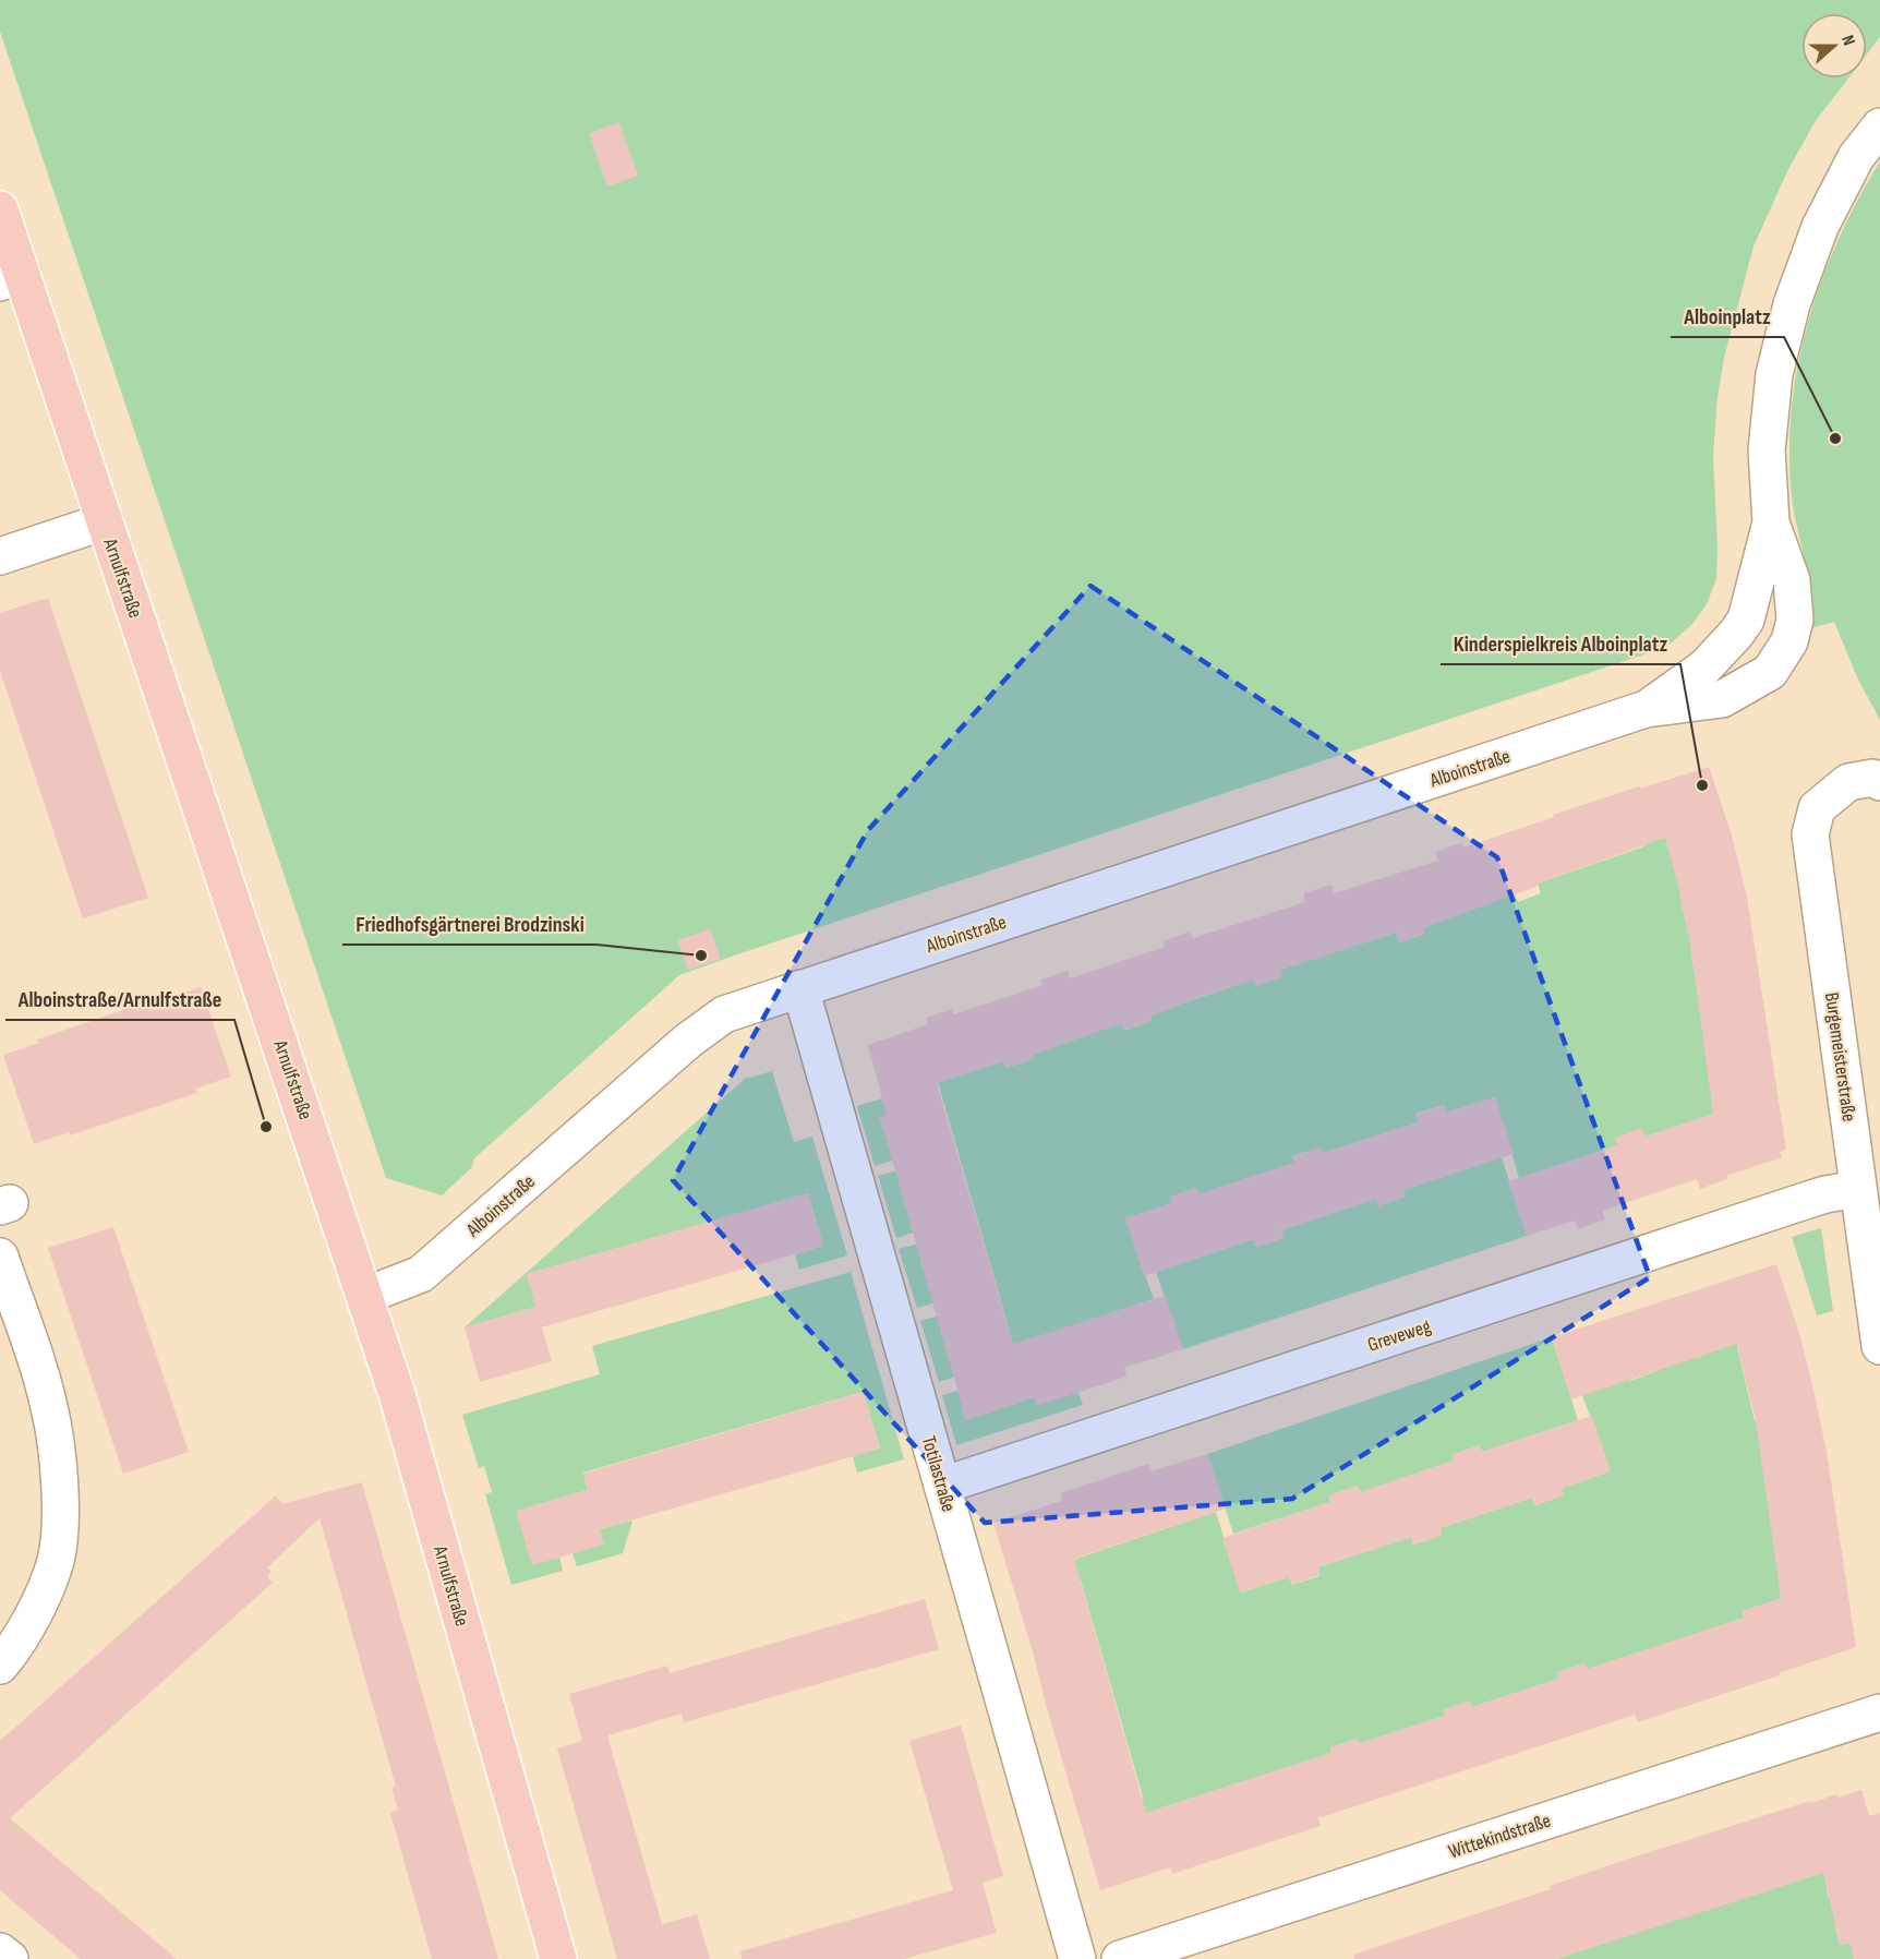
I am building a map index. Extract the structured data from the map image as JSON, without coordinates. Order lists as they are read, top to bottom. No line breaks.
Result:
{"streets":{"main road":["Arnulfstraße"],"street":["Alboinstraße","Burgemeisterstraße","Greveweg","Totilastraße","Wittekindstraße"]},"crossings":[["Arnulfstraße","Alboinstraße"],["Alboinstraße","Totilastraße"],["Burgemeisterstraße","Greveweg"],["Greveweg","Totilastraße"]],"places":["Alboinplatz","Kinderspielkreis Alboinplatz","Friedhofsgärtnerei Brodzinski","Alboinstraße/Arnulfstraße"],"north":"right"}
